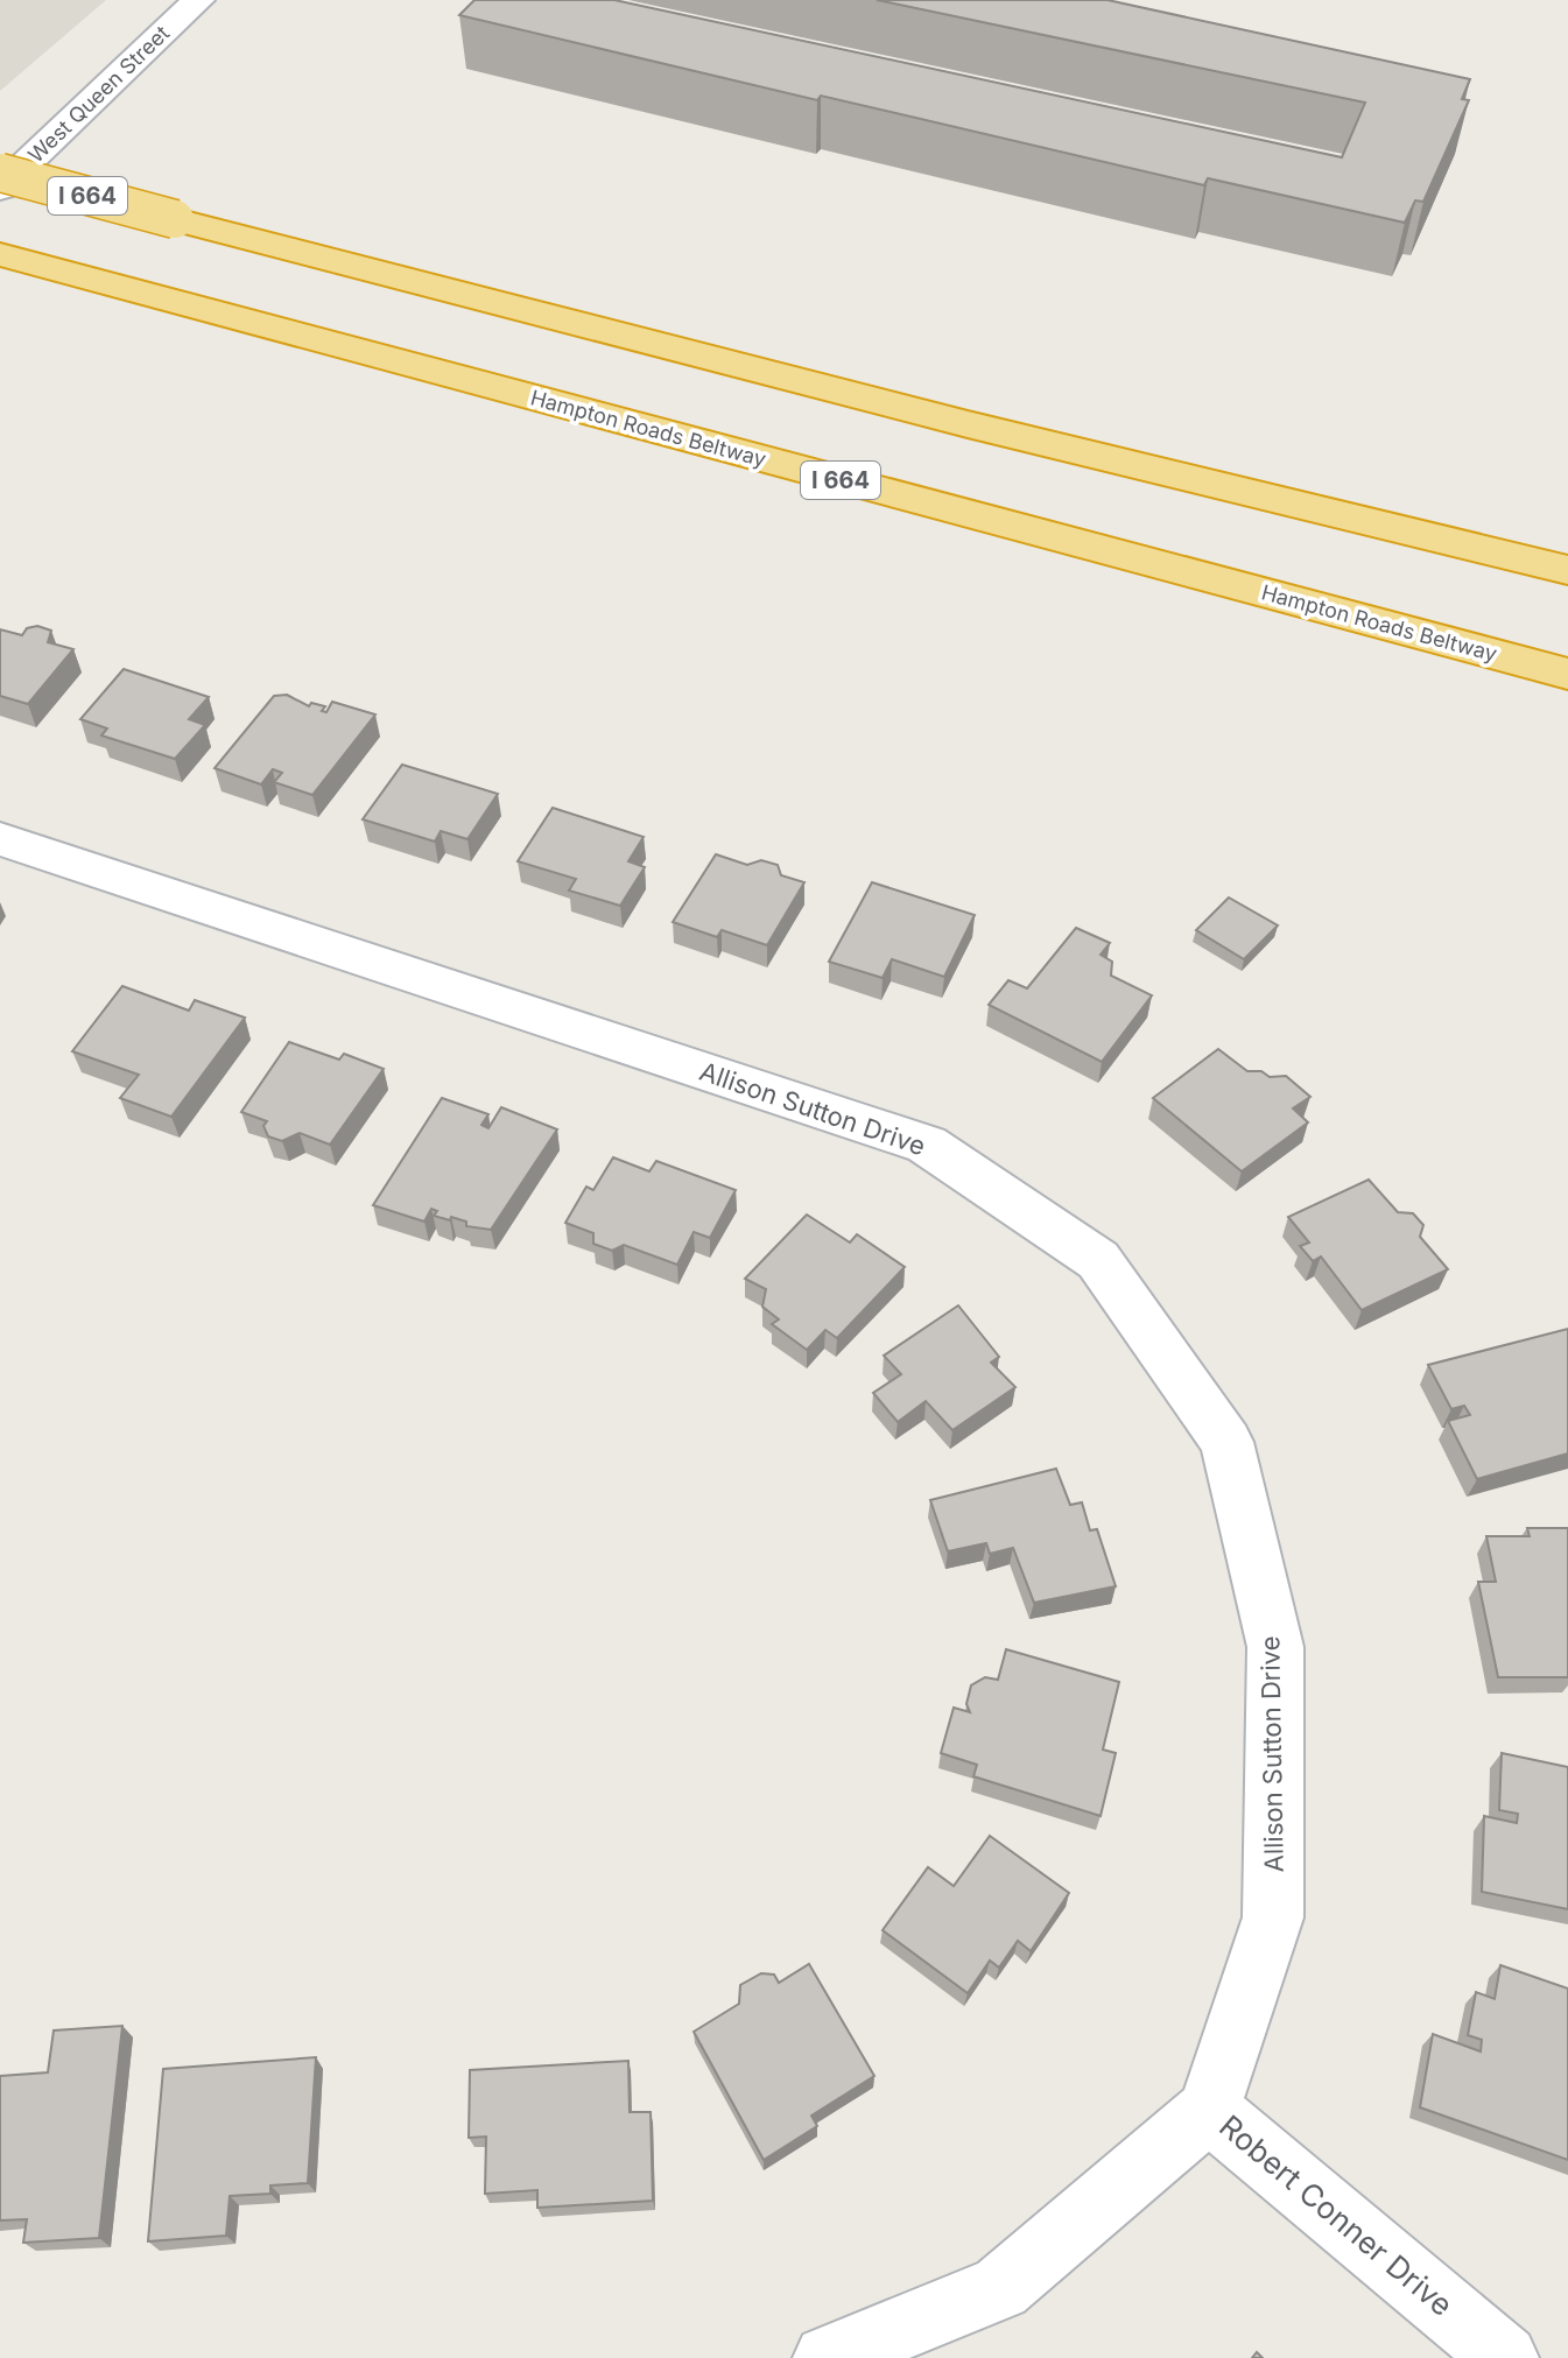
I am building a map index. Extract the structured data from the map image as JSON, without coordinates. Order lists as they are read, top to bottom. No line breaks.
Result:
{"streets":{"highway":["I 664","Hampton Roads Beltway"],"main road":["West Queen Street"],"street":["Allison Sutton Drive","Robert Conner Drive"]},"crossings":[["Allison Sutton Drive","Robert Conner Drive"]]}
